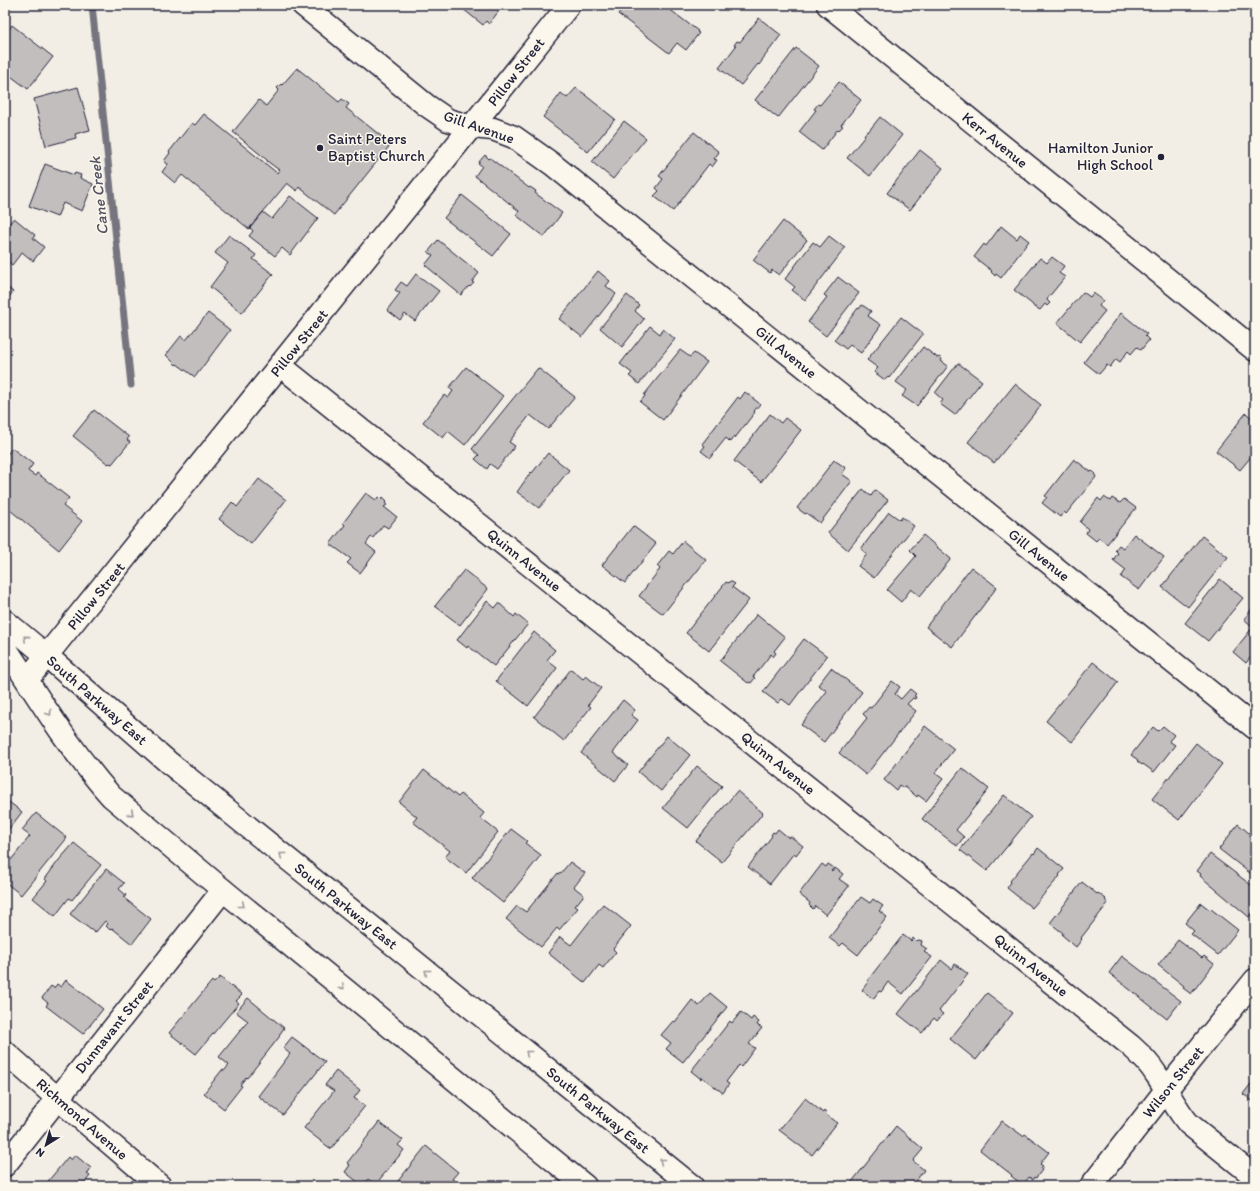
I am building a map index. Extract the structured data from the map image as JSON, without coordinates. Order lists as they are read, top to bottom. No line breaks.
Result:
{"streets":{"street":["Pillow Street","Gill Avenue","Kerr Avenue","Quinn Avenue","South Parkway East","Dunnavant Street","Wilson Street","Richmond Avenue"]},"crossings":[["Pillow Street","Gill Avenue"],["Pillow Street","Quinn Avenue"],["Pillow Street","South Parkway East"],["Quinn Avenue","Wilson Street"],["South Parkway East","Dunnavant Street"],["Dunnavant Street","Richmond Avenue"]],"water":["Cane Creek"],"places":["Saint Peters Baptist Church","Hamilton Junior High School"],"north":"bottom left"}
